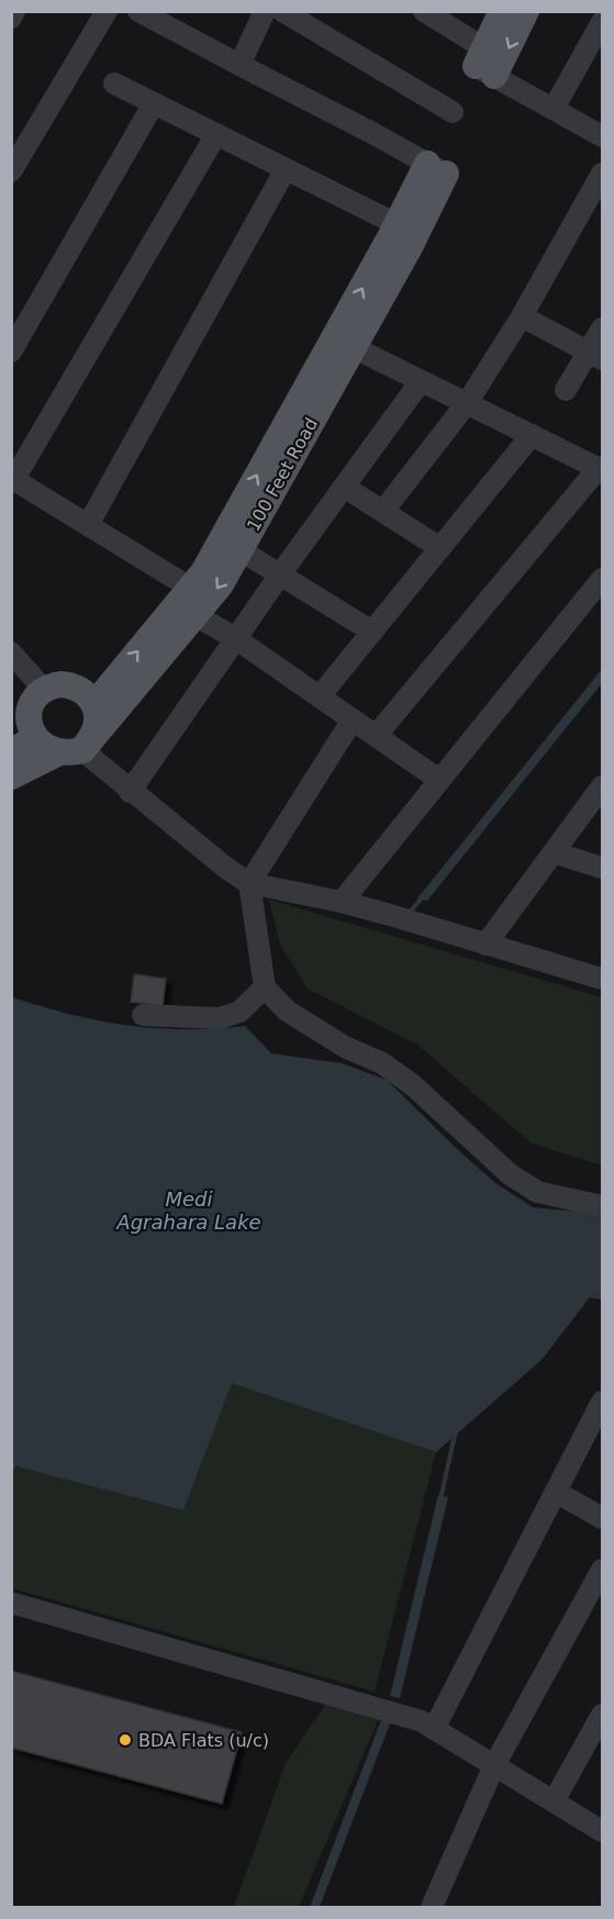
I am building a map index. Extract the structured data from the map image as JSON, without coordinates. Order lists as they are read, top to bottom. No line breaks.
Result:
{"streets":{"main road":["100 Feet Road"]},"water":["Medi Agrahara Lake"],"places":["BDA Flats (u/c)"]}
